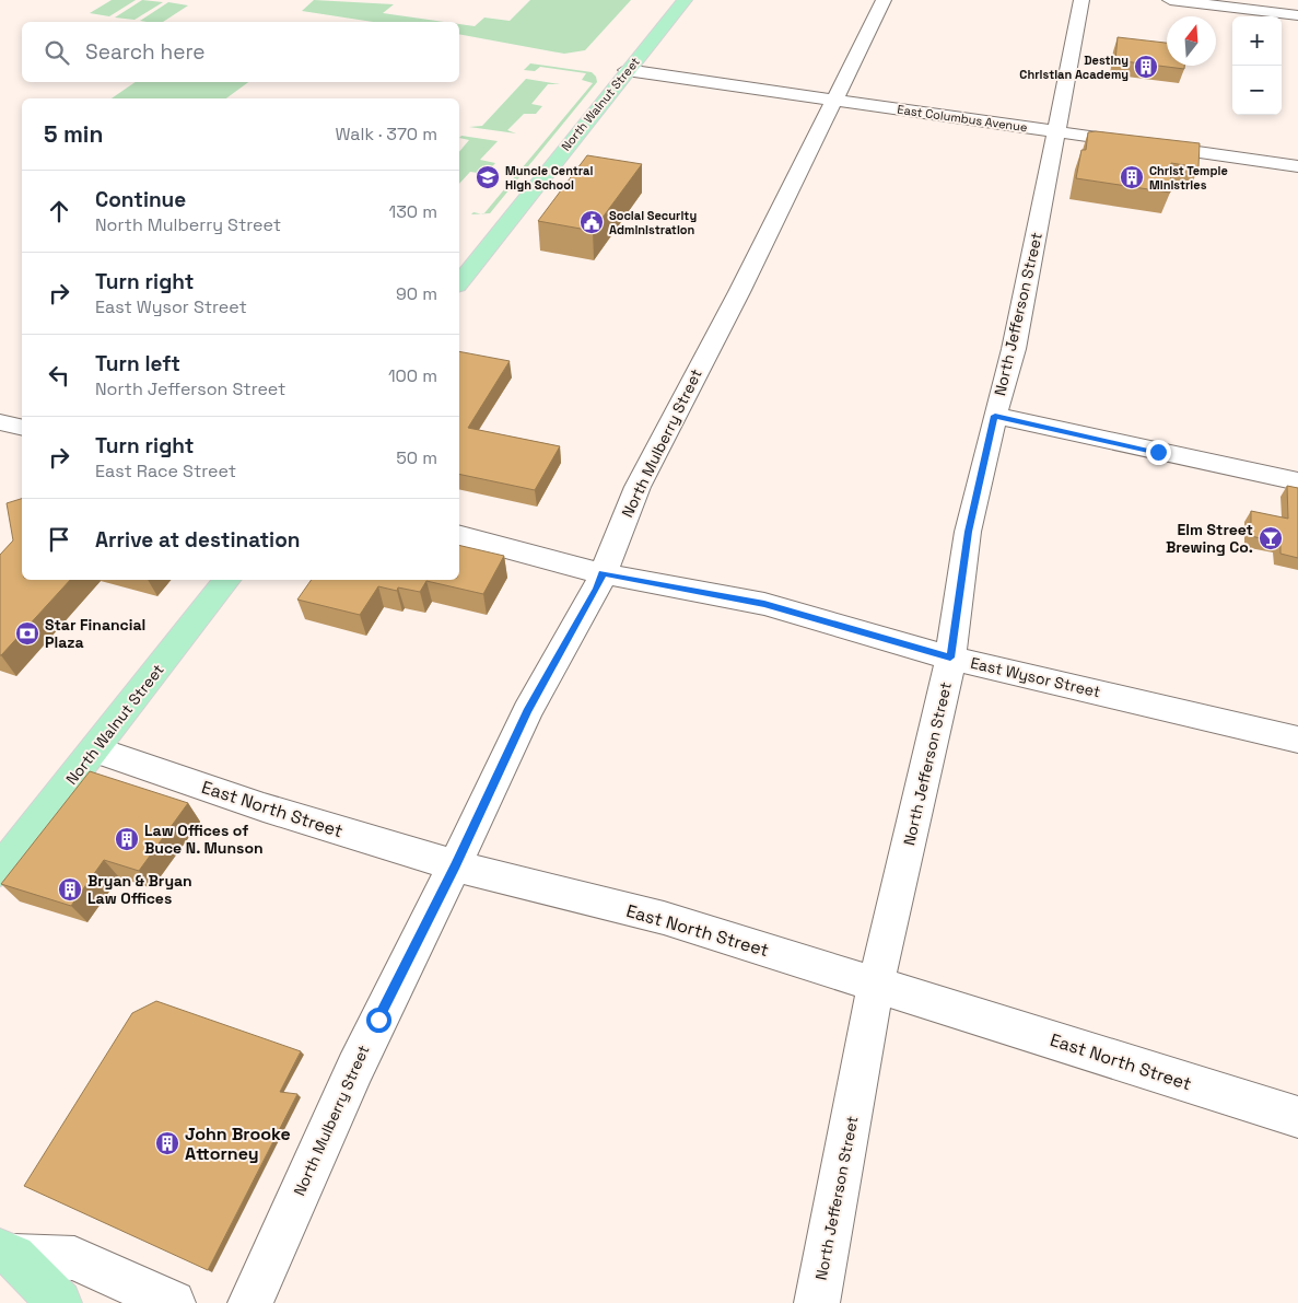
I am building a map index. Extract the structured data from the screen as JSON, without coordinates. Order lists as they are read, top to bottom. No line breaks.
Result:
{"streets":{"main road":["North Walnut Street"],"street":["East Columbus Avenue","North Jefferson Street","North Mulberry Street","East Wysor Street","East North Street"]},"crossings":[["North Walnut Street","East Columbus Avenue"],["North Walnut Street","East North Street"],["East Columbus Avenue","North Jefferson Street"],["East Columbus Avenue","North Mulberry Street"],["North Jefferson Street","East Wysor Street"],["North Jefferson Street","East North Street"],["North Mulberry Street","East Wysor Street"],["North Mulberry Street","East North Street"]],"places":{"building":["Destiny Christian Academy","Christ Temple Ministries","Law Offices of Buce N. Munson","Bryan & Bryan Law Offices","John Brooke Attorney"],"school or university":["Muncie Central High School"],"public building":["Social Security Administration"],"bar":["Elm Street Brewing Co."],"bank":["Star Financial Plaza"]},"north":"top","page":{"map_buttons":["+","−"],"search":"Search here","heading":["5 min","Walk · 370 m"],"list":[["Continue","North Mulberry Street","130 m"],["Turn right","East Wysor Street","90 m"],["Turn left","North Jefferson Street","100 m"],["Turn right","East Race Street","50 m"],"Arrive at destination"]}}
